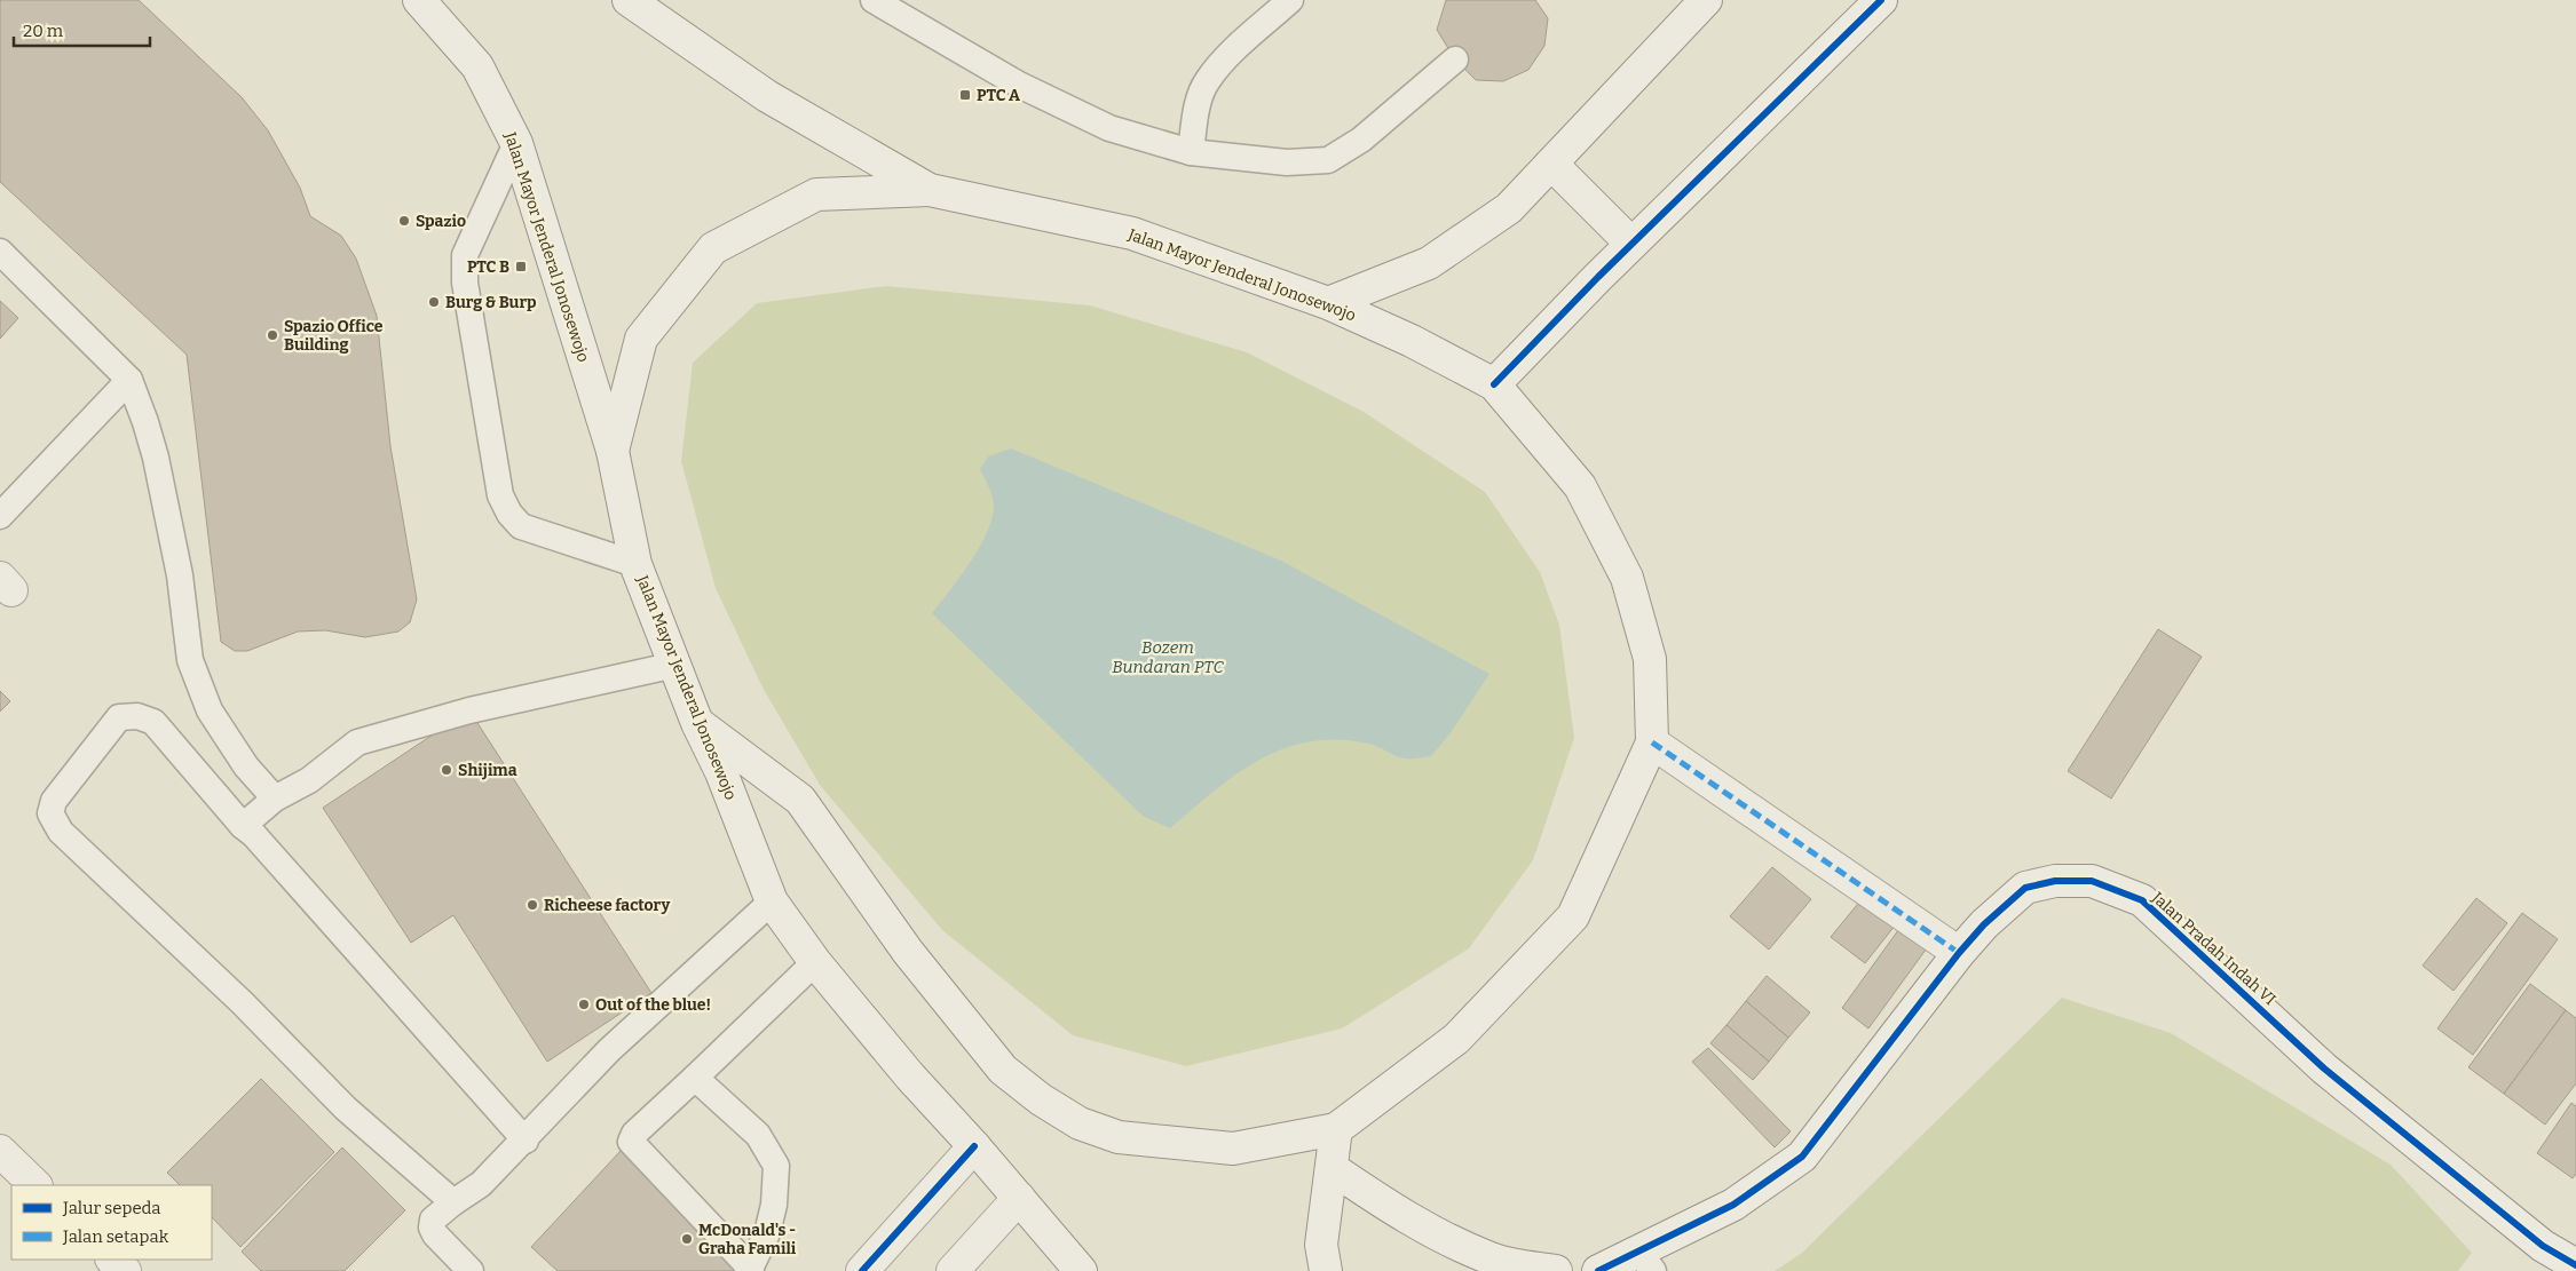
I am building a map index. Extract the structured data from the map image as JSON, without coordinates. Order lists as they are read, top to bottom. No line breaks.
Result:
{"streets":{"main road":["Jalan Mayor Jenderal Jonosewojo","Jalan Pradah Indah VI"]},"water":["Bozem Bundaran PTC"],"places":{"transit":["PTC A","PTC B"],"other":["Spazio","Burg & Burp","Spazio Office Building","Shijima","Richeese factory","Out of the blue!","McDonald's - Graha Famili"]},"legend":["Jalur sepeda","Jalan setapak"],"scale_bar":"20 m"}
